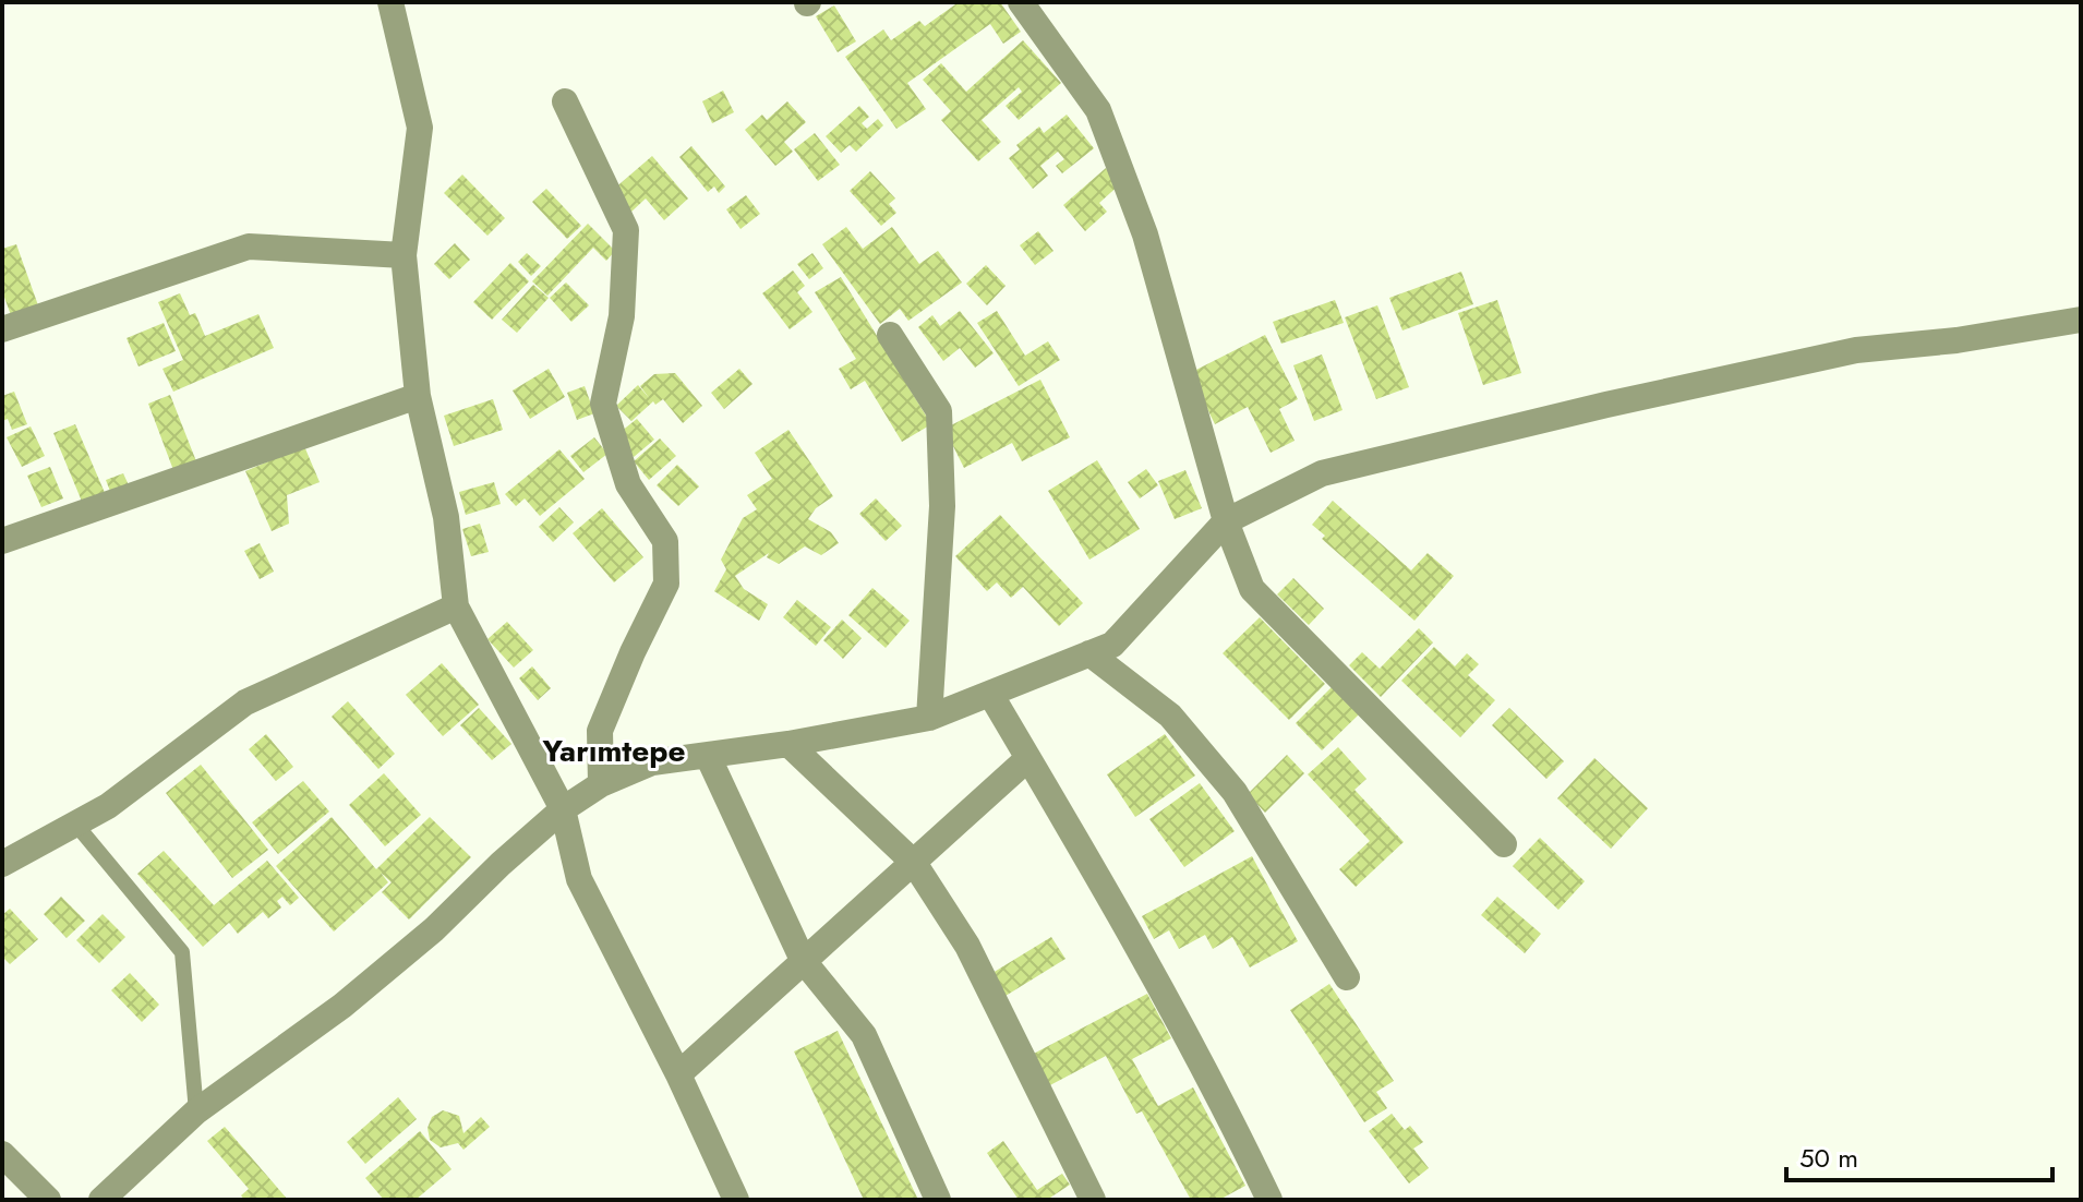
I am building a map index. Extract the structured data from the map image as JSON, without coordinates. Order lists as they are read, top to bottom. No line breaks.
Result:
{"districts":["Yarımtepe"],"scale_bar":"50 m"}
